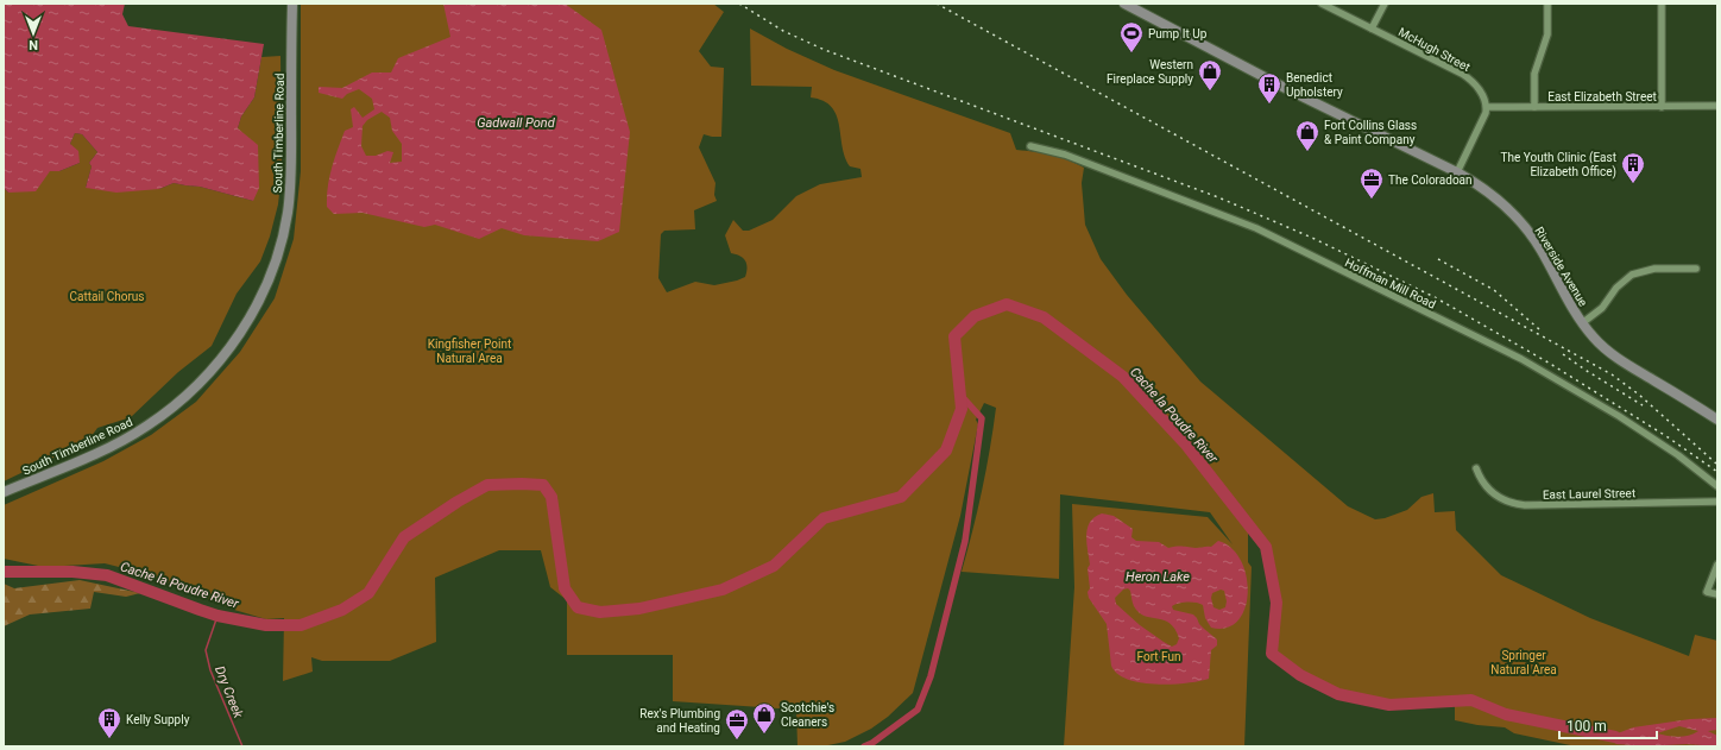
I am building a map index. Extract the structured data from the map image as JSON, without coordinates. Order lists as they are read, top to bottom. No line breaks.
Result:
{"streets":{"main road":["South Timberline Road","Riverside Avenue"],"street":["McHugh Street","East Elizabeth Street","Hoffman Mill Road","East Laurel Street"]},"crossings":[["McHugh Street","East Elizabeth Street"]],"water":["Gadwall Pond","Cache la Poudre River","Heron Lake","Dry Creek"],"parks":["Cattail Chorus","Kingfisher Point Natural Area","Springer Natural Area","Fort Fun"],"places":{"sports":["Pump It Up"],"shop":["Western Fireplace Supply","Fort Collins Glass & Paint Company","Scotchie's Cleaners"],"building":["Benedict Upholstery","The Youth Clinic (East Elizabeth Office)","Kelly Supply"],"office":["The Coloradoan","Rex's Plumbing and Heating"]},"scale_bar":"100 m","north":"bottom"}
